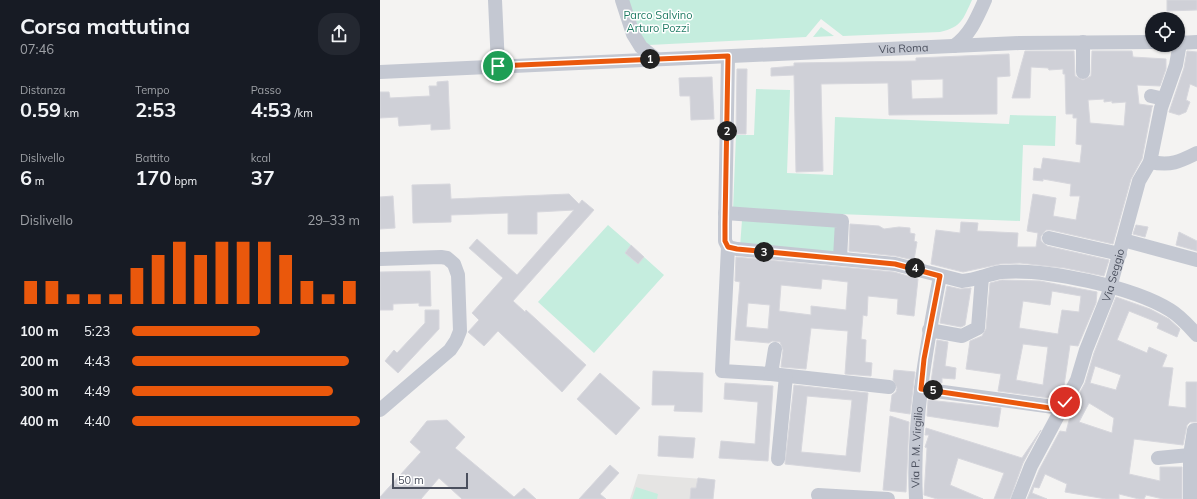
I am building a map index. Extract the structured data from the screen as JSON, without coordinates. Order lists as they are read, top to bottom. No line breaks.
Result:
{"streets":{"street":["Via Roma","Via Seggio","Via P. M. Virgilio"]},"parks":["Parco Salvino Arturo Pozzi"],"scale_bar":"50 m","page":{"heading":["Corsa mattutina","07:46"],"pins":["1","2","3","4","5"],"stats":[["Distanza","0.59 km"],["Tempo","2:53"],["Passo","4:53 /km"],["Dislivello","6 m"],["Battito","170 bpm"],["kcal","37"]],"chart":["Dislivello","29–33 m"],"list":[{"name":"100 m","note":"5:23"},{"name":"200 m","note":"4:43"},{"name":"300 m","note":"4:49"},{"name":"400 m","note":"4:40"}],"scale":"50 m"}}
